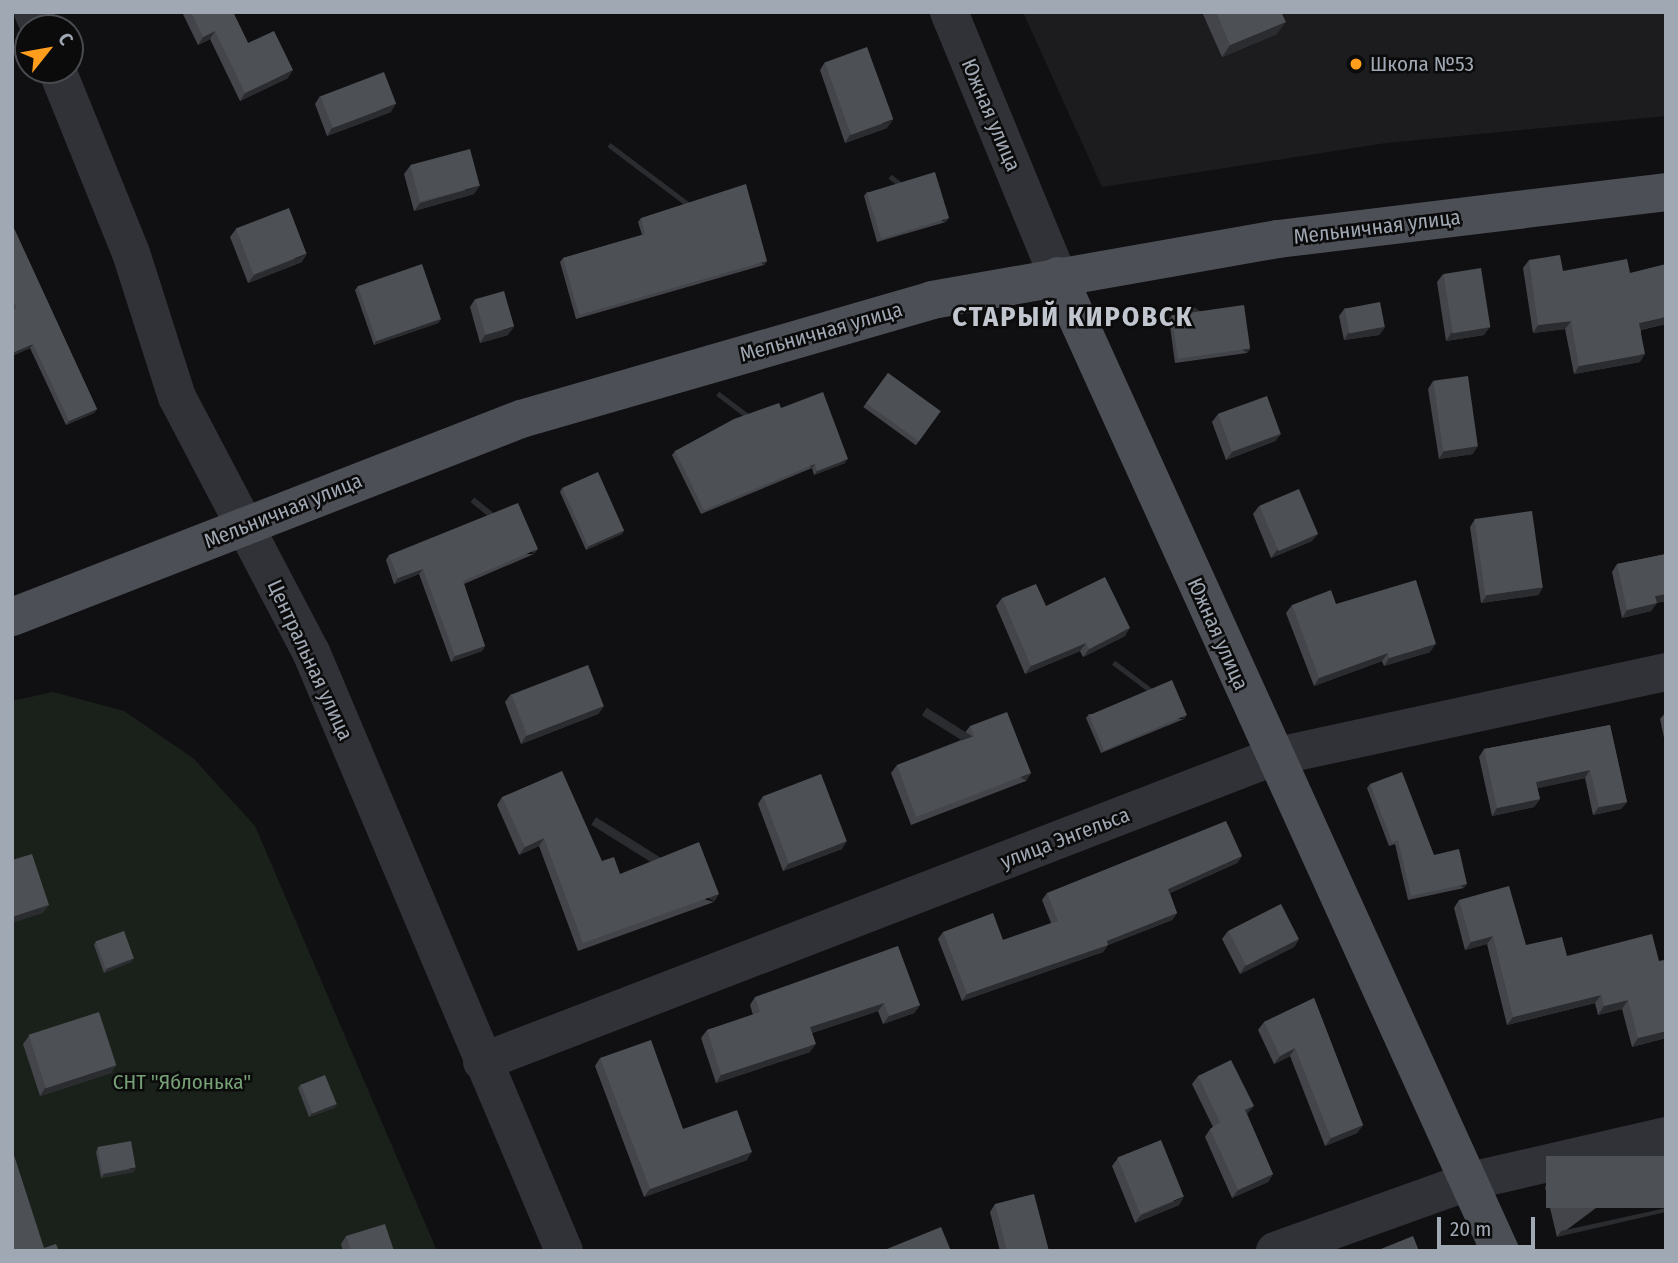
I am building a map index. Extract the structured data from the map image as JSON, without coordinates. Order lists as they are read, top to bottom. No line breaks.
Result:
{"streets":{"main road":["Южная улица","Мельничная улица"],"street":["Центральная улица","улица Энгельса"]},"crossings":[["Южная улица","Мельничная улица"],["Южная улица","улица Энгельса"],["Мельничная улица","Центральная улица"],["Центральная улица","улица Энгельса"]],"districts":["СТАРЫЙ КИРОВСК"],"parks":["СНТ \"Яблонька\""],"places":["Школа №53"],"scale_bar":"20 m","north":"top right"}
